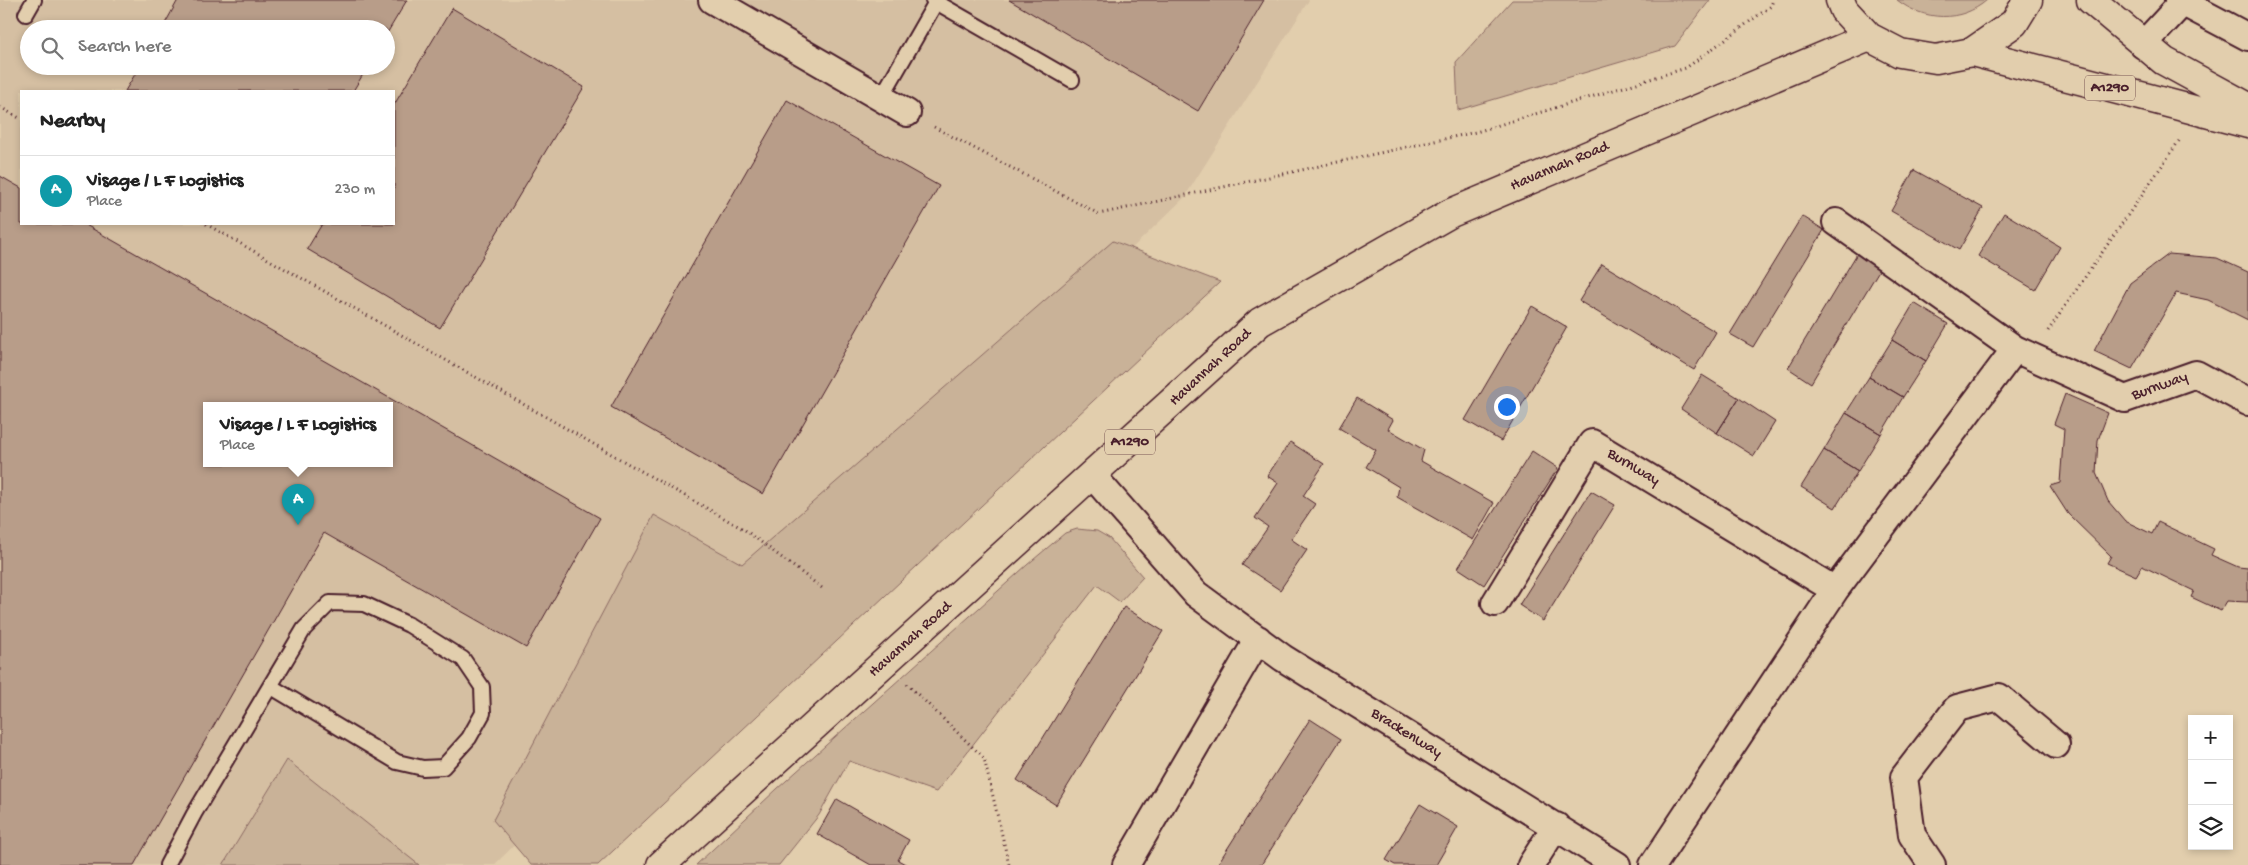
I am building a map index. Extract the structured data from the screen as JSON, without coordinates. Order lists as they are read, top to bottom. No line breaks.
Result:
{"streets":{"main road":["A1290","Havannah Road"],"street":["Burnway","Brackenway"]},"crossings":[["A1290","Havannah Road"],["Havannah Road","Brackenway"]],"page":{"search":"Search here","heading":"Nearby","list":[{"mark":"A","name":"Visage / L F Logistics","note":"Place","value":"230 m"}],"popup":["Visage / L F Logistics","Place"],"pins":"A","map_buttons":["+","−"]}}
